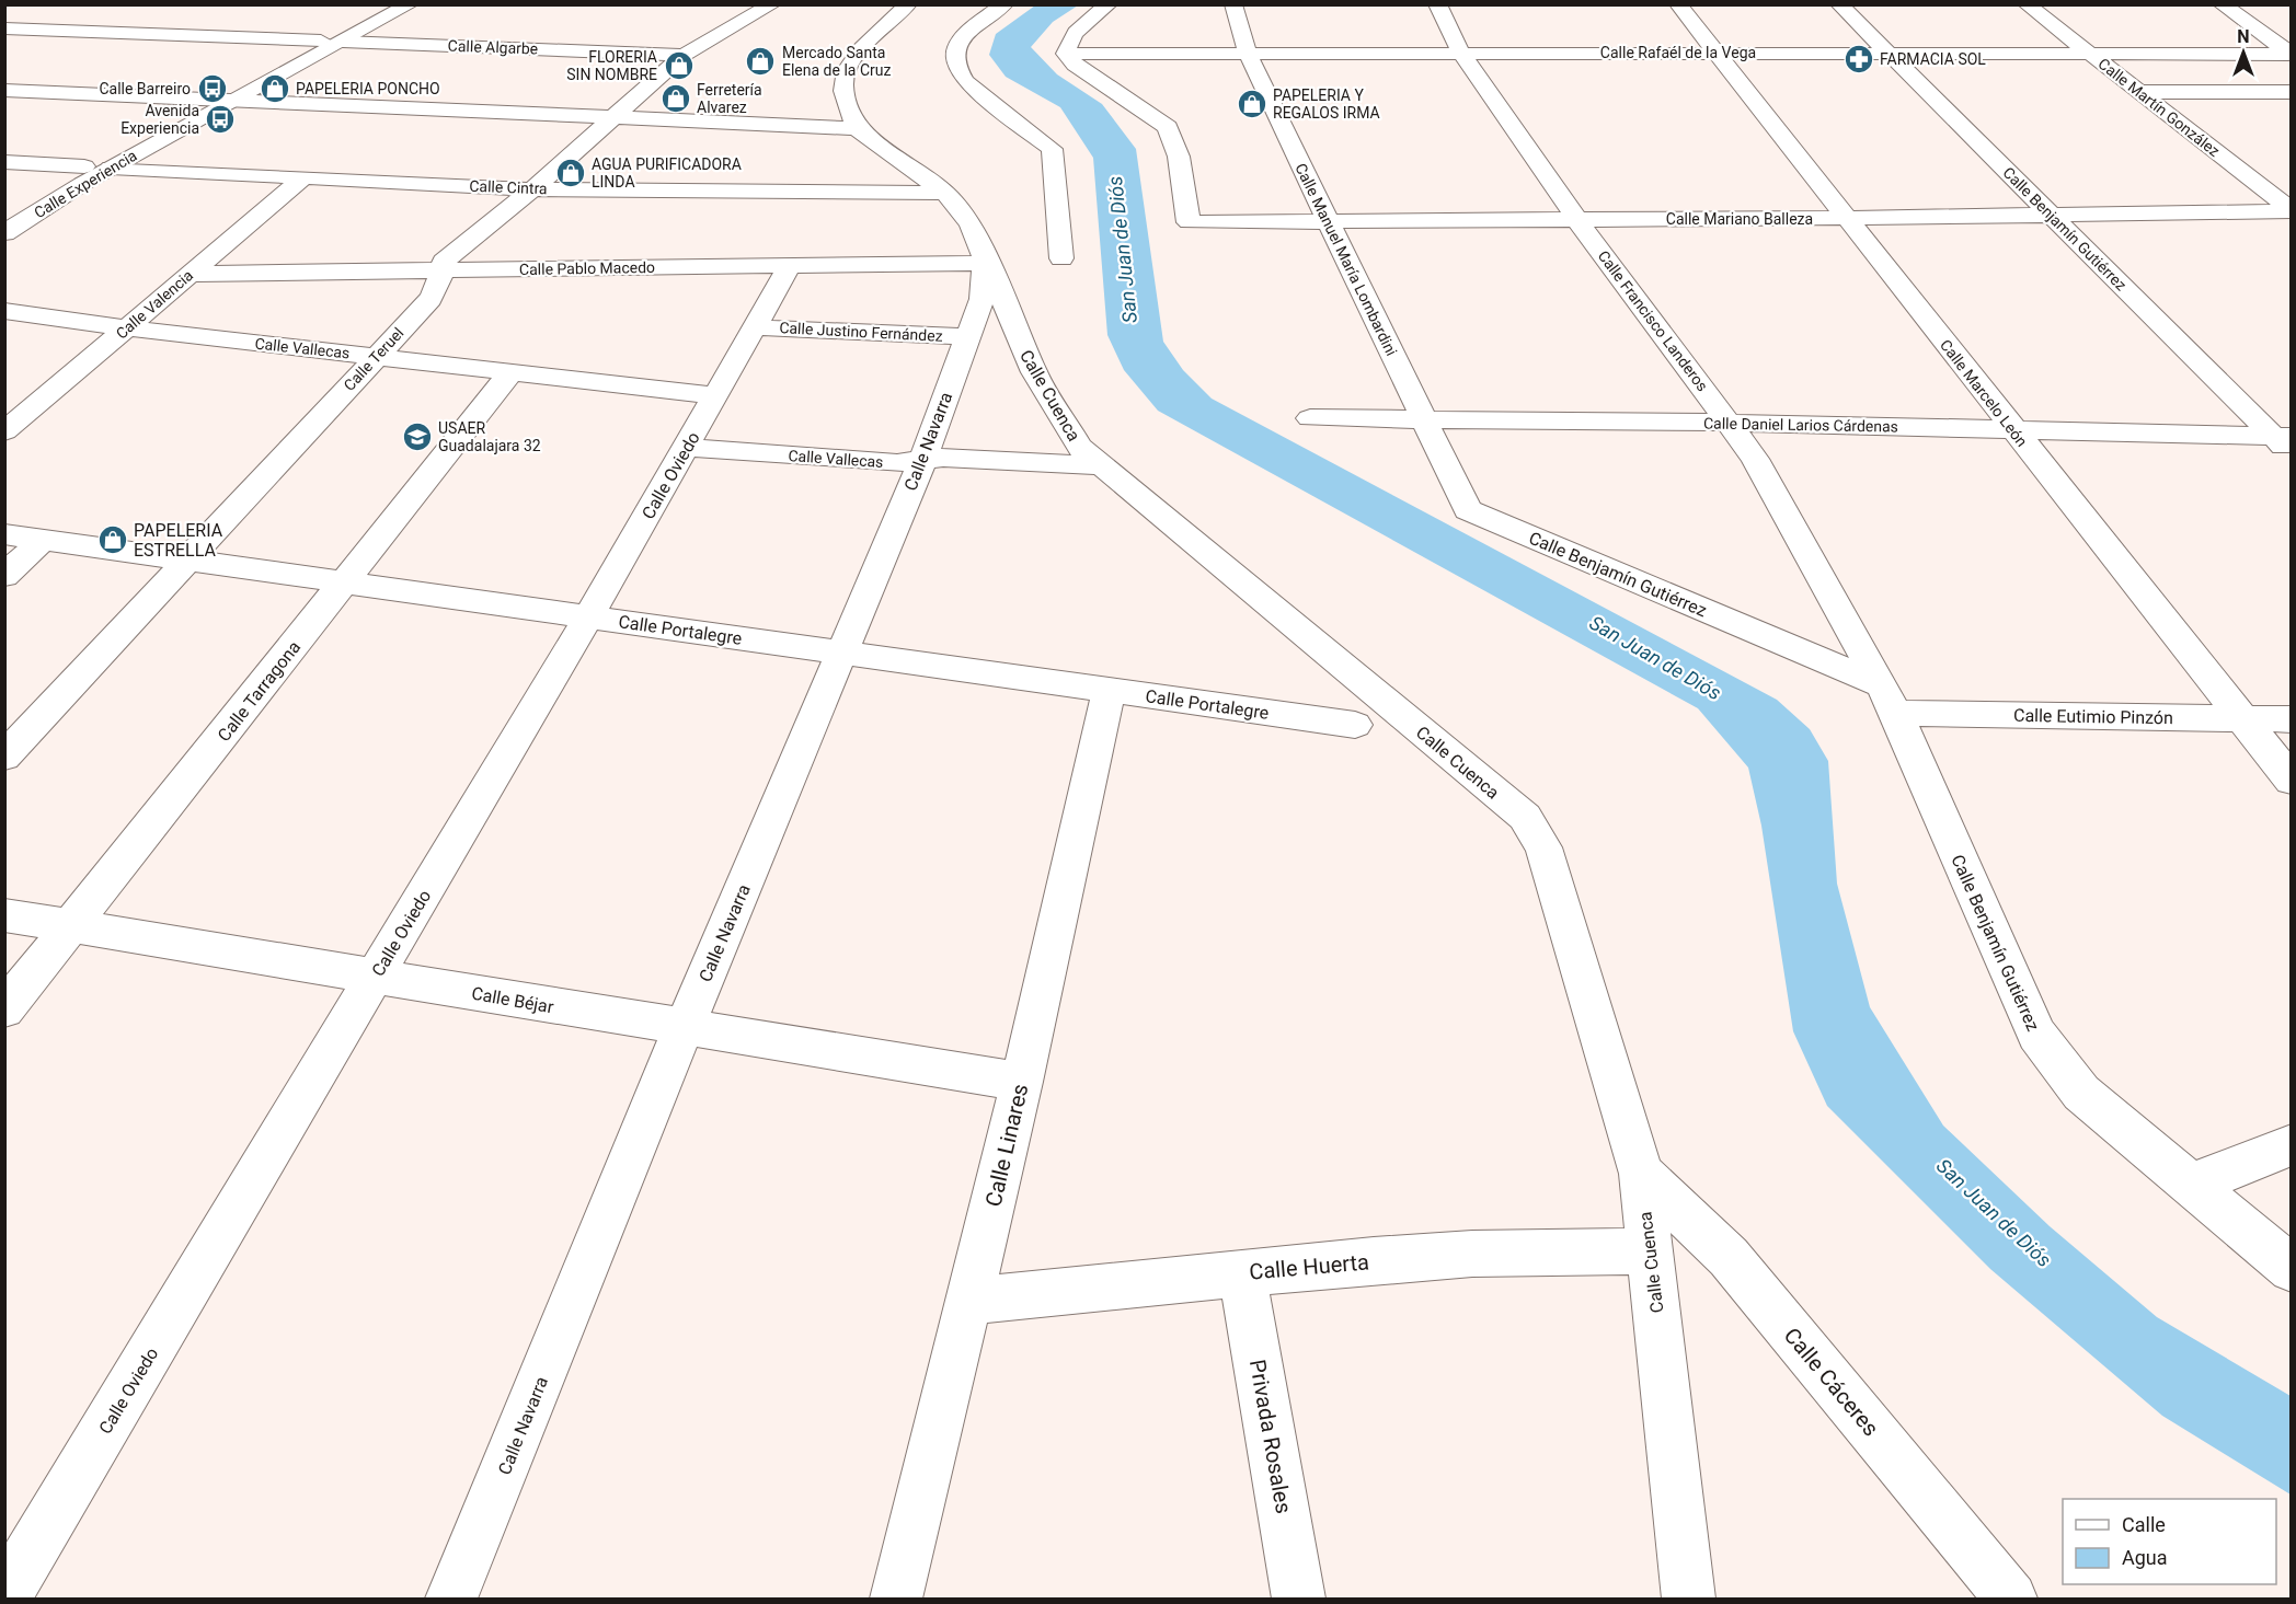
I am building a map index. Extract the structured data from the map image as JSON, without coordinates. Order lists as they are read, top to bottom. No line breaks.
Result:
{"streets":{"street":["Calle Algarbe","Calle Rafaél de la Vega","Calle Martín González","Calle Experiencia","Calle Cintra","Calle Mariano Balleza","Calle Benjamín Gutiérrez","Calle Manuel María Lombardini","Calle Pablo Macedo","Calle Valencia","Calle Francisco Landeros","Calle Justino Fernández","Calle Vallecas","Calle Teruel","Calle Marcelo León","Calle Cuenca","Calle Daniel Larios Cárdenas","Calle Navarra","Calle Oviedo","Calle Portalegre","Calle Tarragona","Calle Eutimio Pinzón","Calle Béjar","Calle Linares","Calle Huerta","Calle Cáceres","Privada Rosales"]},"crossings":[["Calle Algarbe","Calle Experiencia"],["Calle Algarbe","Calle Teruel"],["Calle Rafaél de la Vega","Calle Martín González"],["Calle Rafaél de la Vega","Calle Mariano Balleza"],["Calle Rafaél de la Vega","Calle Benjamín Gutiérrez"],["Calle Rafaél de la Vega","Calle Manuel María Lombardini"],["Calle Rafaél de la Vega","Calle Francisco Landeros"],["Calle Rafaél de la Vega","Calle Marcelo León"],["Calle Martín González","Calle Mariano Balleza"],["Calle Experiencia","Calle Cintra"],["Calle Cintra","Calle Valencia"],["Calle Cintra","Calle Teruel"],["Calle Cintra","Calle Cuenca"],["Calle Mariano Balleza","Calle Benjamín Gutiérrez"],["Calle Mariano Balleza","Calle Manuel María Lombardini"],["Calle Mariano Balleza","Calle Francisco Landeros"],["Calle Mariano Balleza","Calle Marcelo León"],["Calle Benjamín Gutiérrez","Calle Manuel María Lombardini"],["Calle Benjamín Gutiérrez","Calle Francisco Landeros"],["Calle Benjamín Gutiérrez","Calle Daniel Larios Cárdenas"],["Calle Benjamín Gutiérrez","Calle Eutimio Pinzón"],["Calle Manuel María Lombardini","Calle Daniel Larios Cárdenas"],["Calle Pablo Macedo","Calle Valencia"],["Calle Pablo Macedo","Calle Teruel"],["Calle Pablo Macedo","Calle Cuenca"],["Calle Pablo Macedo","Calle Navarra"],["Calle Pablo Macedo","Calle Oviedo"],["Calle Valencia","Calle Vallecas"],["Calle Francisco Landeros","Calle Daniel Larios Cárdenas"],["Calle Francisco Landeros","Calle Eutimio Pinzón"],["Calle Justino Fernández","Calle Navarra"],["Calle Justino Fernández","Calle Oviedo"],["Calle Vallecas","Calle Teruel"],["Calle Vallecas","Calle Cuenca"],["Calle Vallecas","Calle Navarra"],["Calle Vallecas","Calle Oviedo"],["Calle Vallecas","Calle Tarragona"],["Calle Teruel","Calle Portalegre"],["Calle Marcelo León","Calle Daniel Larios Cárdenas"],["Calle Marcelo León","Calle Eutimio Pinzón"],["Calle Cuenca","Calle Navarra"],["Calle Cuenca","Calle Huerta"],["Calle Cuenca","Calle Cáceres"],["Calle Navarra","Calle Portalegre"],["Calle Navarra","Calle Béjar"],["Calle Oviedo","Calle Portalegre"],["Calle Oviedo","Calle Béjar"],["Calle Portalegre","Calle Tarragona"],["Calle Portalegre","Calle Linares"],["Calle Tarragona","Calle Béjar"],["Calle Béjar","Calle Linares"],["Calle Linares","Calle Huerta"],["Calle Huerta","Privada Rosales"]],"water":["San Juan de Diós"],"places":{"pharmacy":["FARMACIA SOL"],"shop":["Mercado Santa Elena de la Cruz","FLORERIA SIN NOMBRE","PAPELERIA PONCHO","Ferretería Alvarez","PAPELERIA Y REGALOS IRMA","AGUA PURIFICADORA LINDA","PAPELERIA ESTRELLA"],"bus stop":["Calle Barreiro","Avenida Experiencia"],"school or university":["USAER Guadalajara 32"]},"legend":["Calle","Agua"],"north":"top"}
